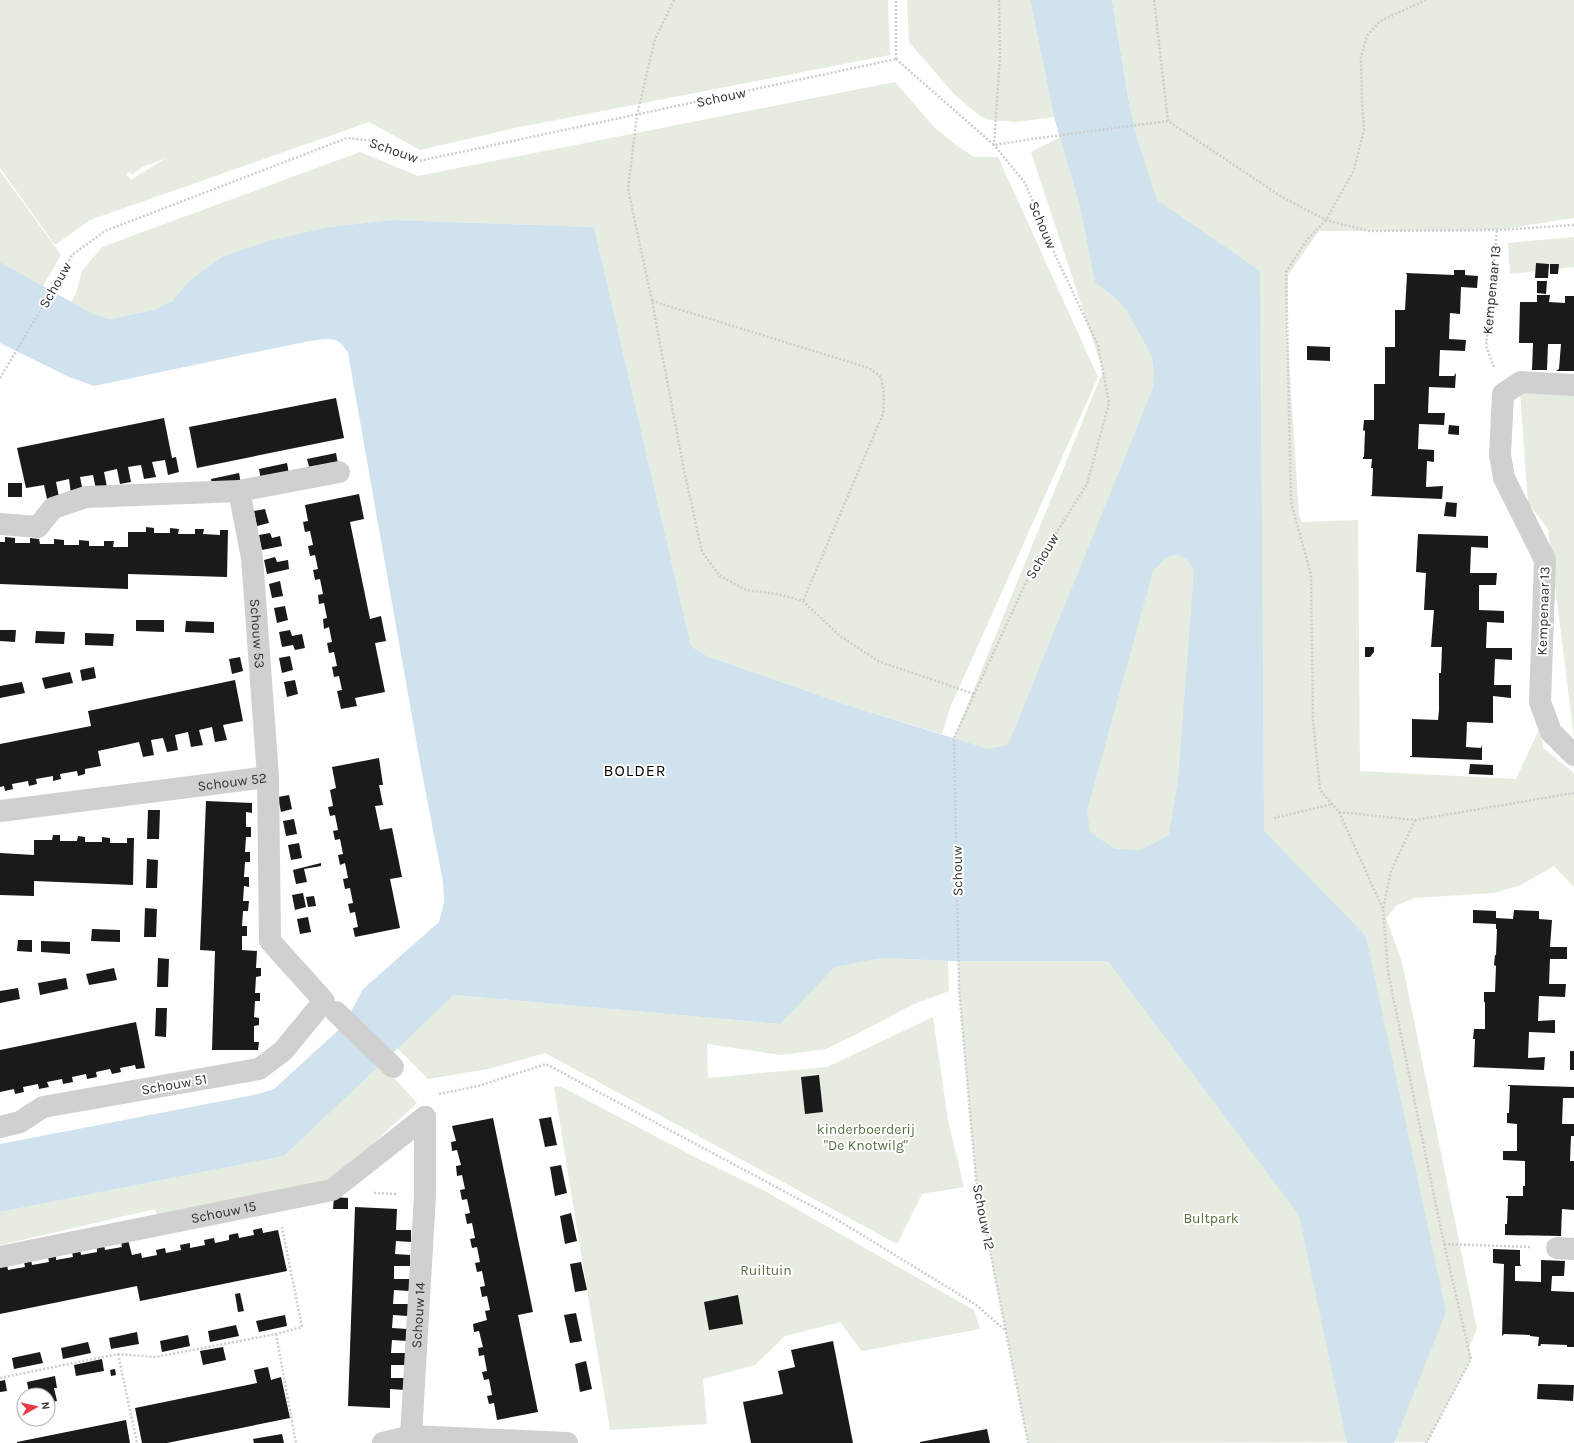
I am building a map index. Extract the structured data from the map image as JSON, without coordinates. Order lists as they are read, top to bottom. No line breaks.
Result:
{"streets":{"street":["Kempenaar 13","Schouw 53","Schouw 52","Schouw 51","Schouw 15","Schouw 14"],"path":["Schouw","Schouw 12"]},"crossings":[["Schouw","Schouw 12"],["Schouw 53","Schouw 52"],["Schouw 52","Schouw 51"],["Schouw 15","Schouw 14"]],"districts":["BOLDER"],"parks":["kinderboerderij \"De Knotwilg\"","Bultpark","Ruiltuin"],"north":"right"}
